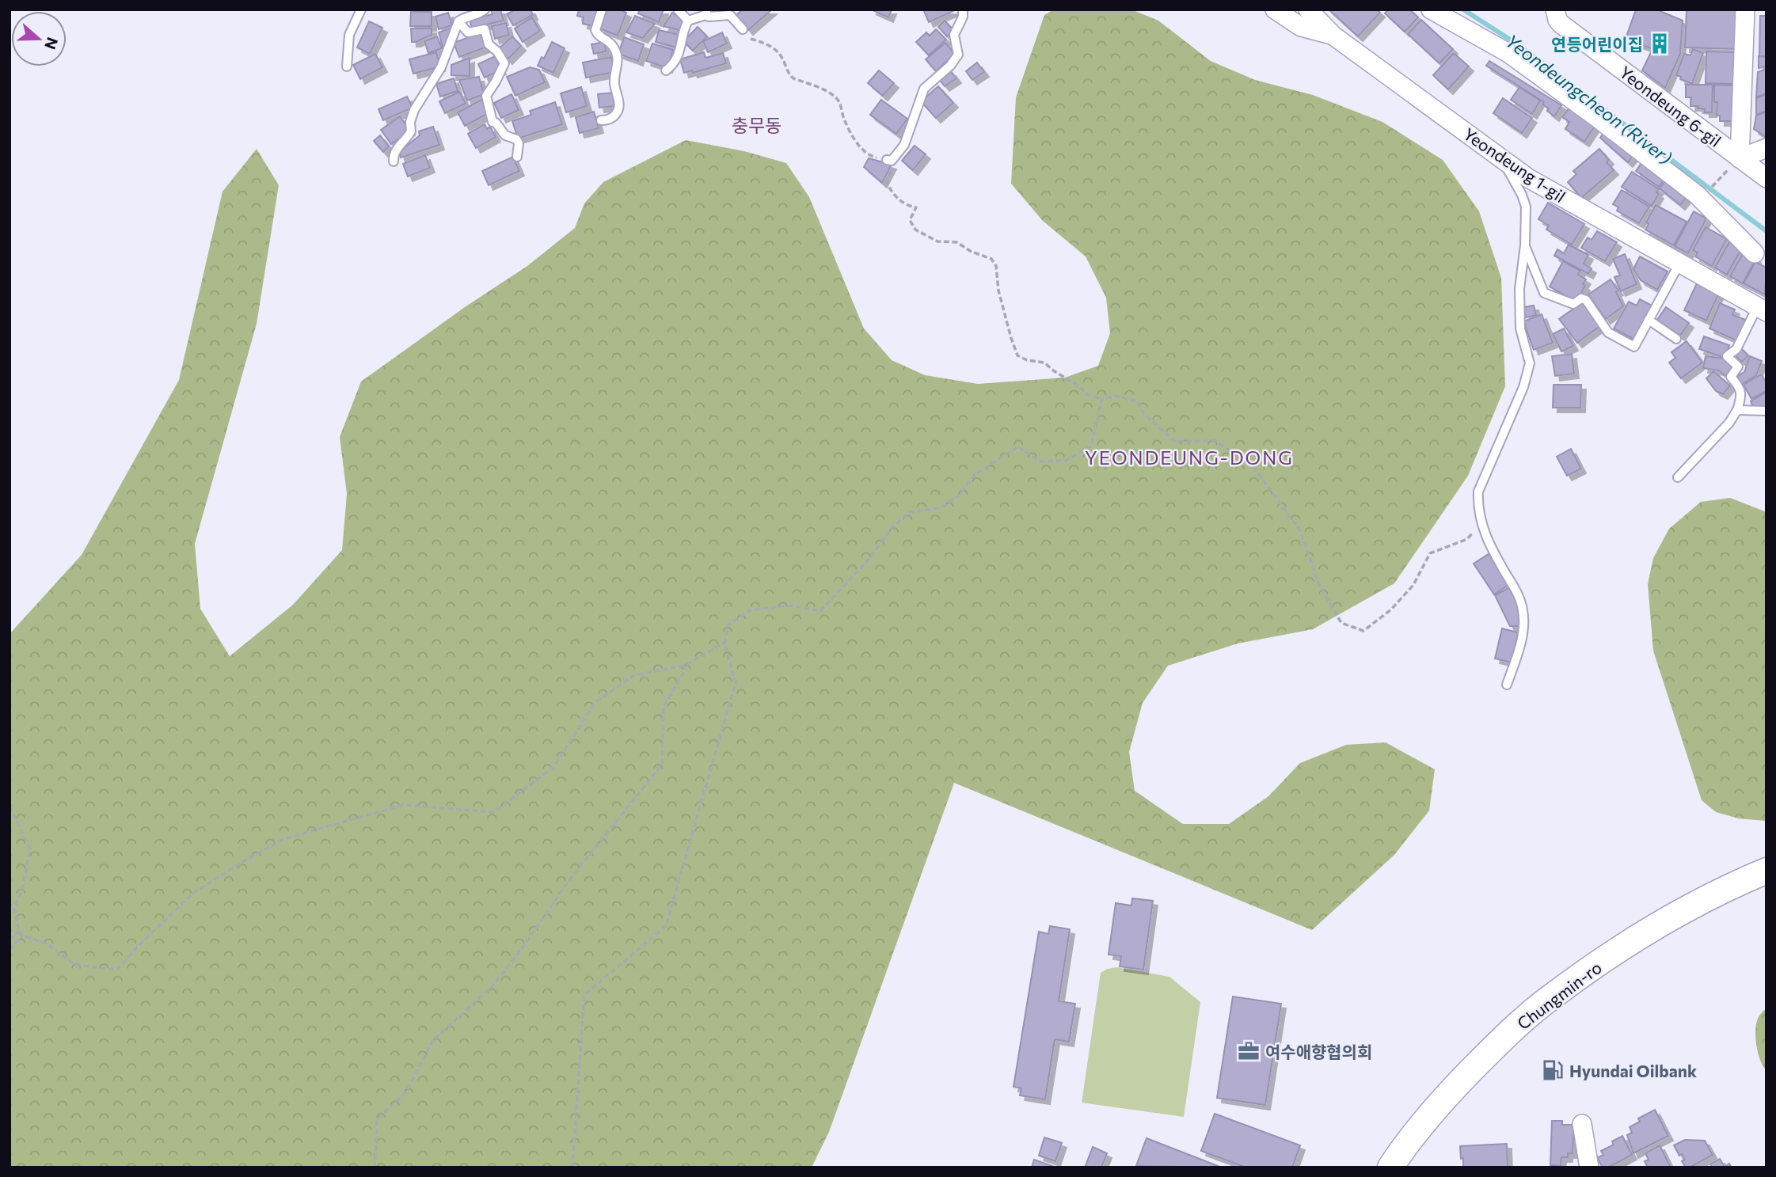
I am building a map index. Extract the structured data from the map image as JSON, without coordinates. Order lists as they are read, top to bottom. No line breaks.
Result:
{"streets":{"street":["Yeondeung 6-gil","Yeondeung 1-gil","Chungmin-ro"]},"districts":["충무동","YEONDEUNG-DONG"],"water":["Yeondeungcheon (River)"],"places":{"building":["연등어린이집"],"office":["여수애향협의회"],"fuel station":["Hyundai Oilbank"]},"north":"right"}
